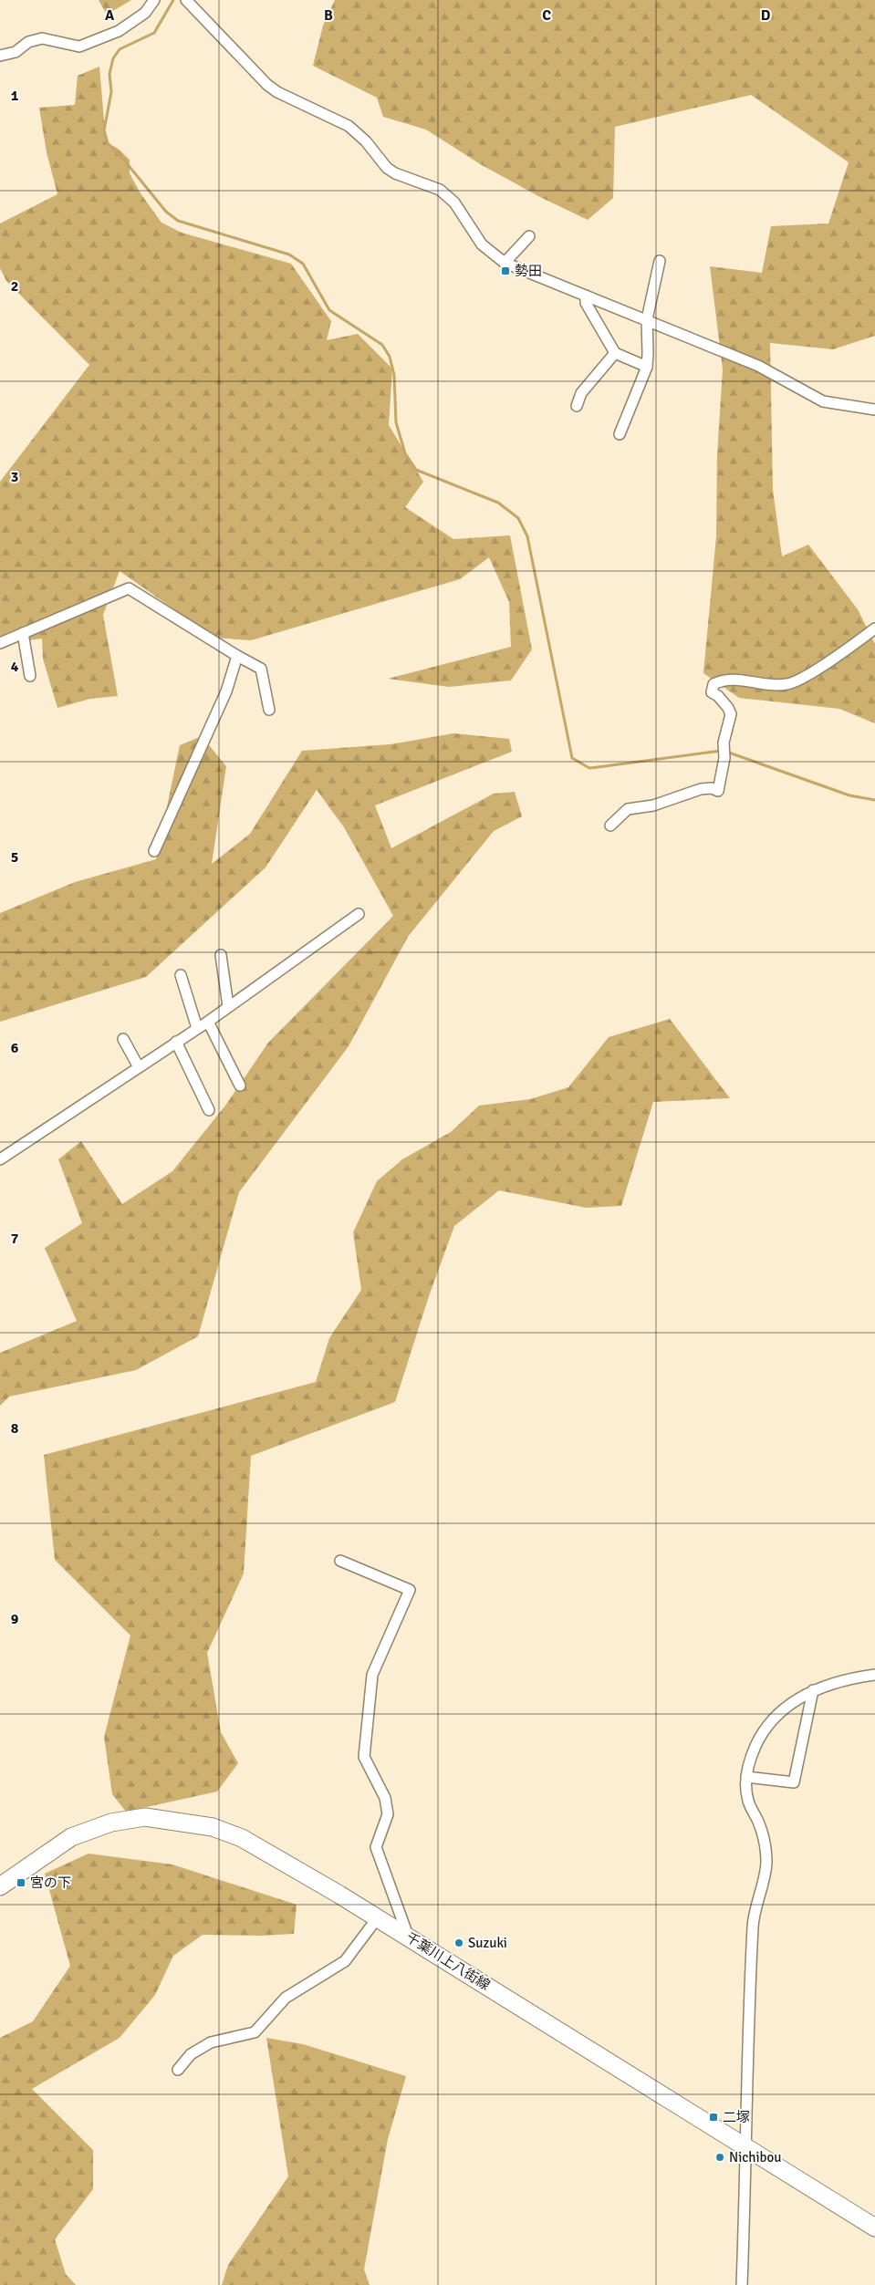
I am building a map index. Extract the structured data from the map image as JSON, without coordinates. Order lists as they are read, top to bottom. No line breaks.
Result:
{"streets":{"main road":["千葉川上八街線"]},"places":{"transit":["勢田","宮の下","二塚"],"other":["Suzuki","Nichibou"]},"grid":{"columns":["A","B","C","D"],"rows":["1","2","3","4","5","6","7","8","9"]}}
